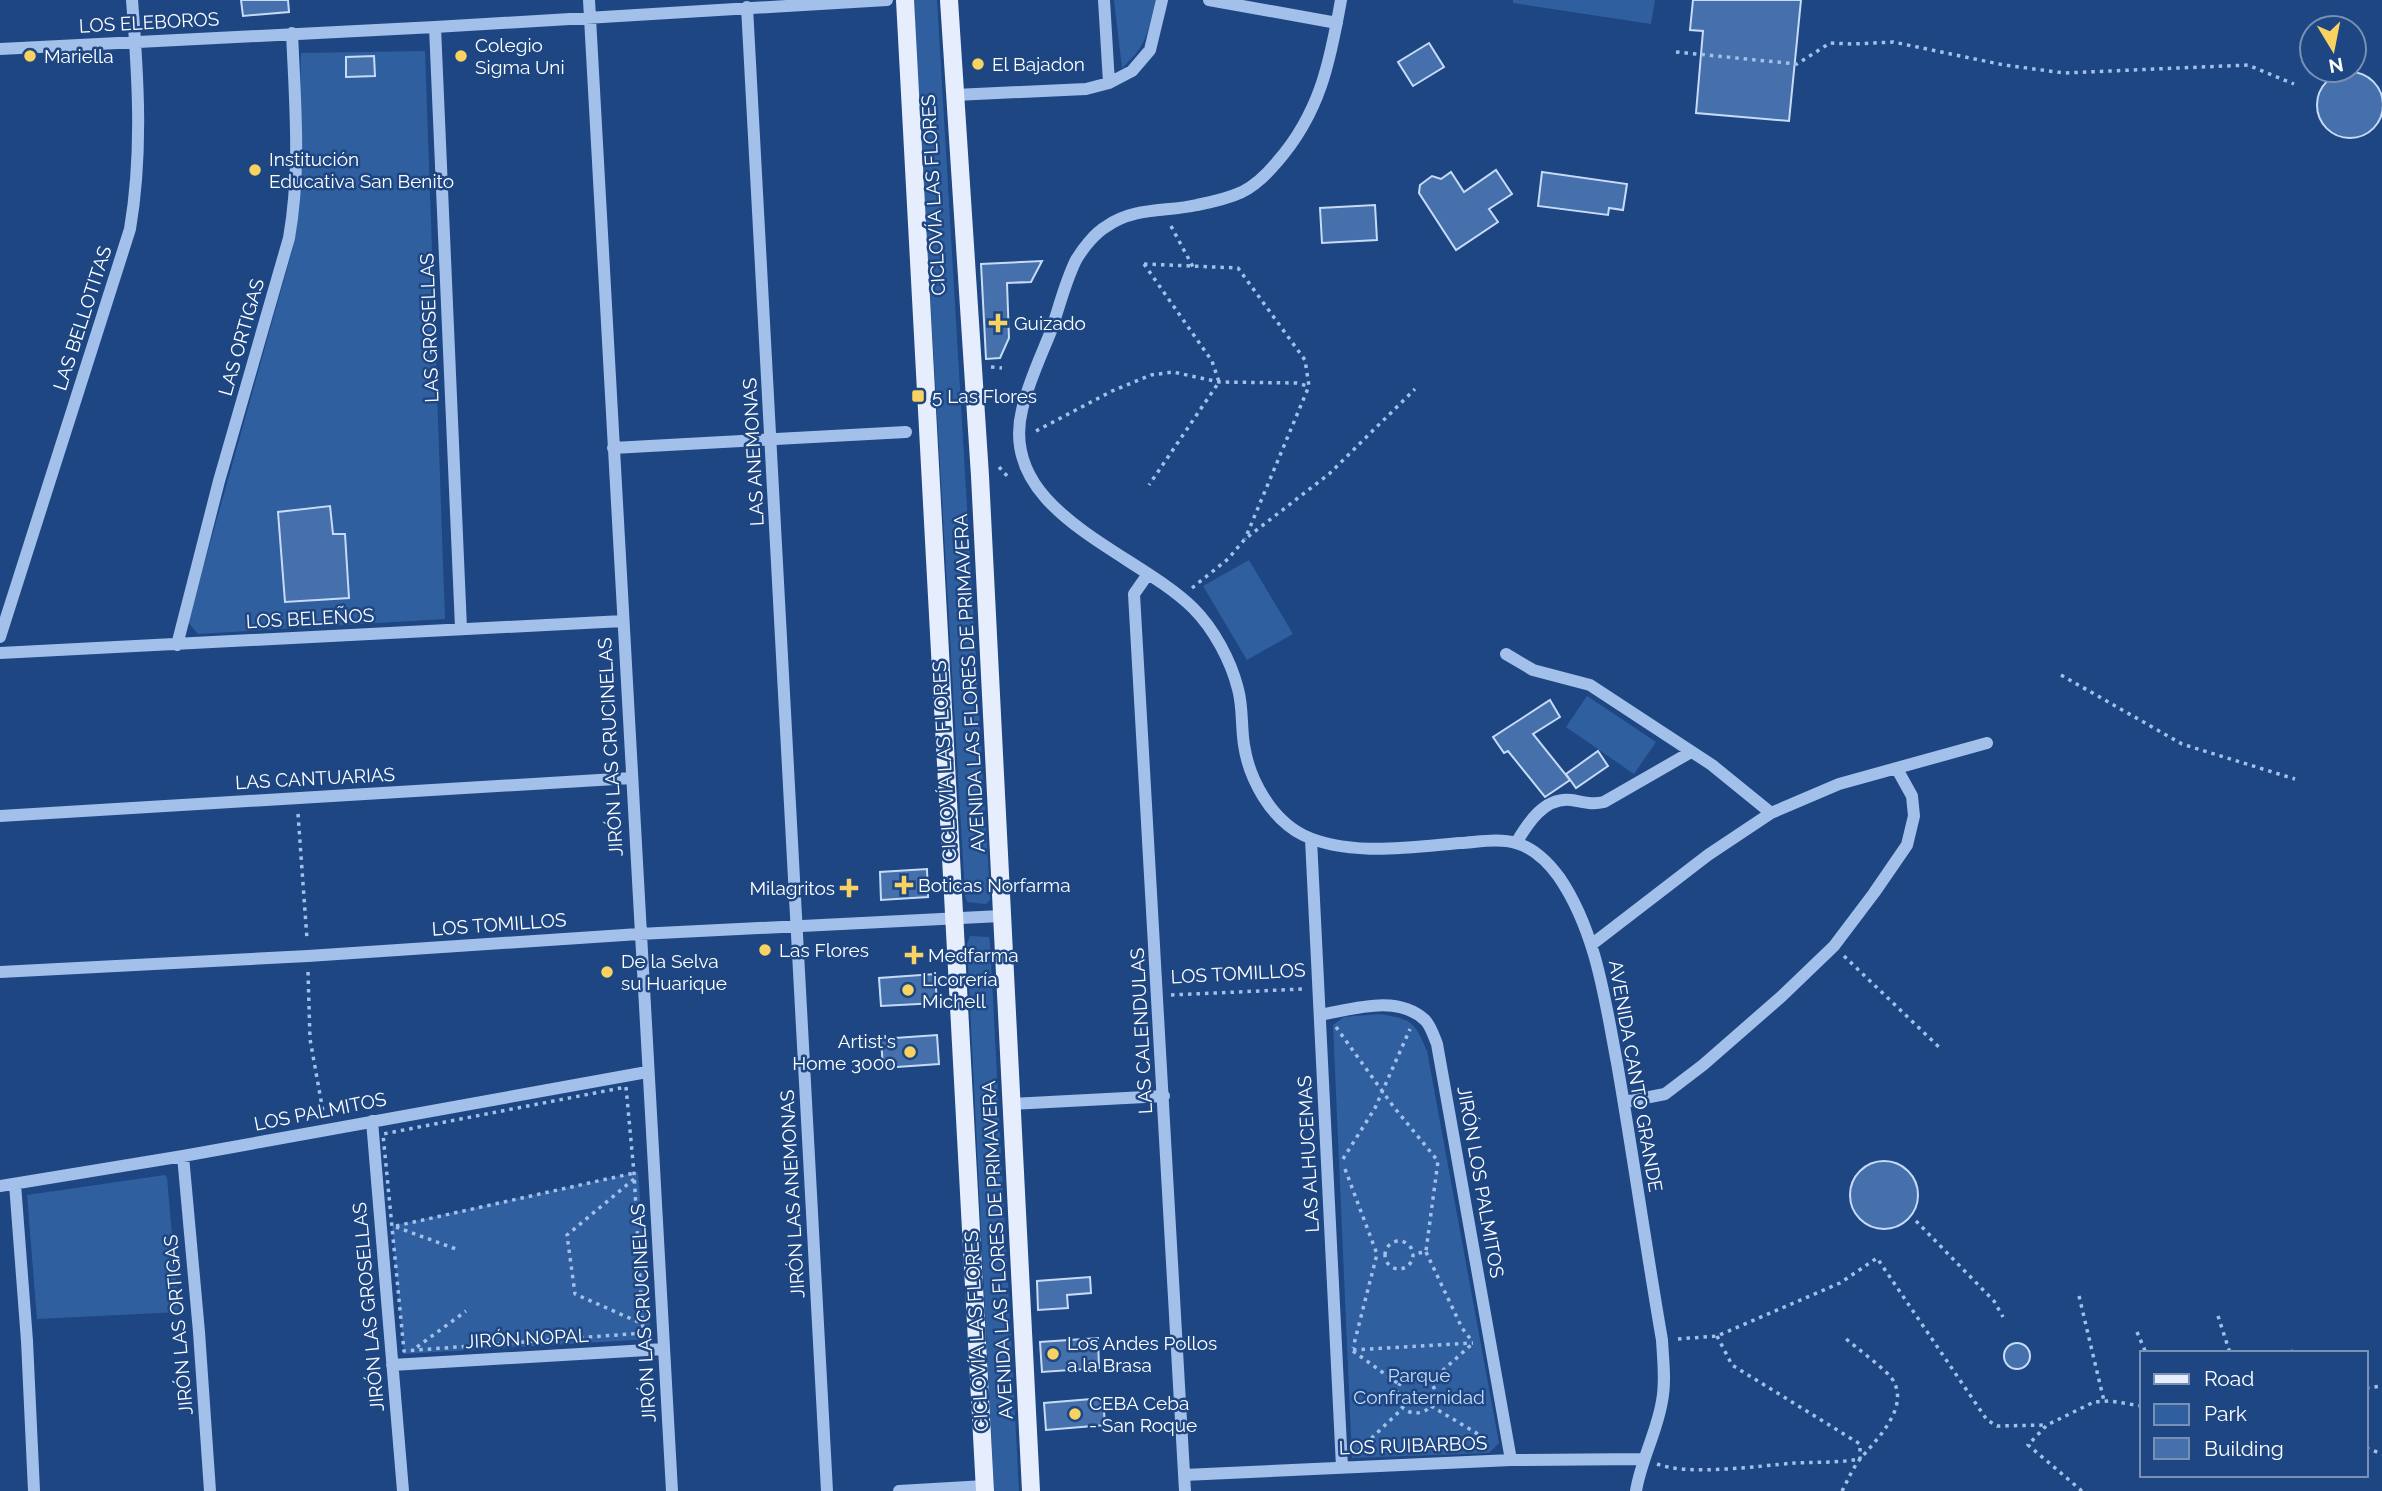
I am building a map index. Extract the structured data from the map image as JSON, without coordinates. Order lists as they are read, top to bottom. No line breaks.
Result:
{"streets":{"main road":["AVENIDA LAS FLORES DE PRIMAVERA"],"street":["LOS ELEBOROS","LAS BELLOTITAS","LAS GROSELLAS","LAS ORTIGAS","LAS ANEMONAS","LOS BELEÑOS","JIRÓN LAS CRUCINELAS","LAS CANTUARIAS","LOS TOMILLOS","LAS CALENDULAS","AVENIDA CANTO GRANDE","LOS PALMITOS","LAS ALHUCEMAS","JIRÓN LOS PALMITOS","JIRÓN LAS ANEMONAS","JIRÓN LAS GROSELLAS","JIRÓN LAS ORTIGAS","JIRÓN NOPAL","LOS RUIBARBOS"],"path":["CICLOVÍA LAS FLORES"]},"crossings":[["LOS ELEBOROS","LAS BELLOTITAS"],["LOS ELEBOROS","LAS GROSELLAS"],["LOS ELEBOROS","LAS ORTIGAS"],["LOS ELEBOROS","LAS ANEMONAS"],["LOS ELEBOROS","JIRÓN LAS CRUCINELAS"],["LAS GROSELLAS","LOS BELEÑOS"],["LAS ORTIGAS","LOS BELEÑOS"],["LAS ANEMONAS","JIRÓN LAS ANEMONAS"],["LOS BELEÑOS","JIRÓN LAS CRUCINELAS"],["AVENIDA LAS FLORES DE PRIMAVERA","LOS TOMILLOS"],["JIRÓN LAS CRUCINELAS","LAS CANTUARIAS"],["JIRÓN LAS CRUCINELAS","LOS TOMILLOS"],["JIRÓN LAS CRUCINELAS","LOS PALMITOS"],["JIRÓN LAS CRUCINELAS","JIRÓN NOPAL"],["LOS TOMILLOS","LAS CALENDULAS"],["LOS TOMILLOS","LAS ALHUCEMAS"],["LOS TOMILLOS","JIRÓN LAS ANEMONAS"],["LAS CALENDULAS","AVENIDA CANTO GRANDE"],["LAS CALENDULAS","LOS RUIBARBOS"],["AVENIDA CANTO GRANDE","LAS ALHUCEMAS"],["AVENIDA CANTO GRANDE","LOS RUIBARBOS"],["LOS PALMITOS","JIRÓN LAS GROSELLAS"],["LOS PALMITOS","JIRÓN LAS ORTIGAS"],["LAS ALHUCEMAS","JIRÓN LOS PALMITOS"],["LAS ALHUCEMAS","LOS RUIBARBOS"],["JIRÓN LOS PALMITOS","LOS RUIBARBOS"],["JIRÓN LAS GROSELLAS","JIRÓN NOPAL"]],"parks":["Parque Confraternidad"],"places":{"other":["Mariella","Colegio Sigma Uni","El Bajadon","Institución Educativa San Benito","Las Flores","De la Selva su Huarique","Licorería Michell","Artist's Home 3000","Los Andes Pollos a la Brasa","CEBA Ceba - San Roque"],"health":["Guizado","Boticas Norfarma","Milagritos","Medfarma"],"transit":["5 Las Flores"]},"legend":["Road","Park","Building"],"north":"bottom"}
